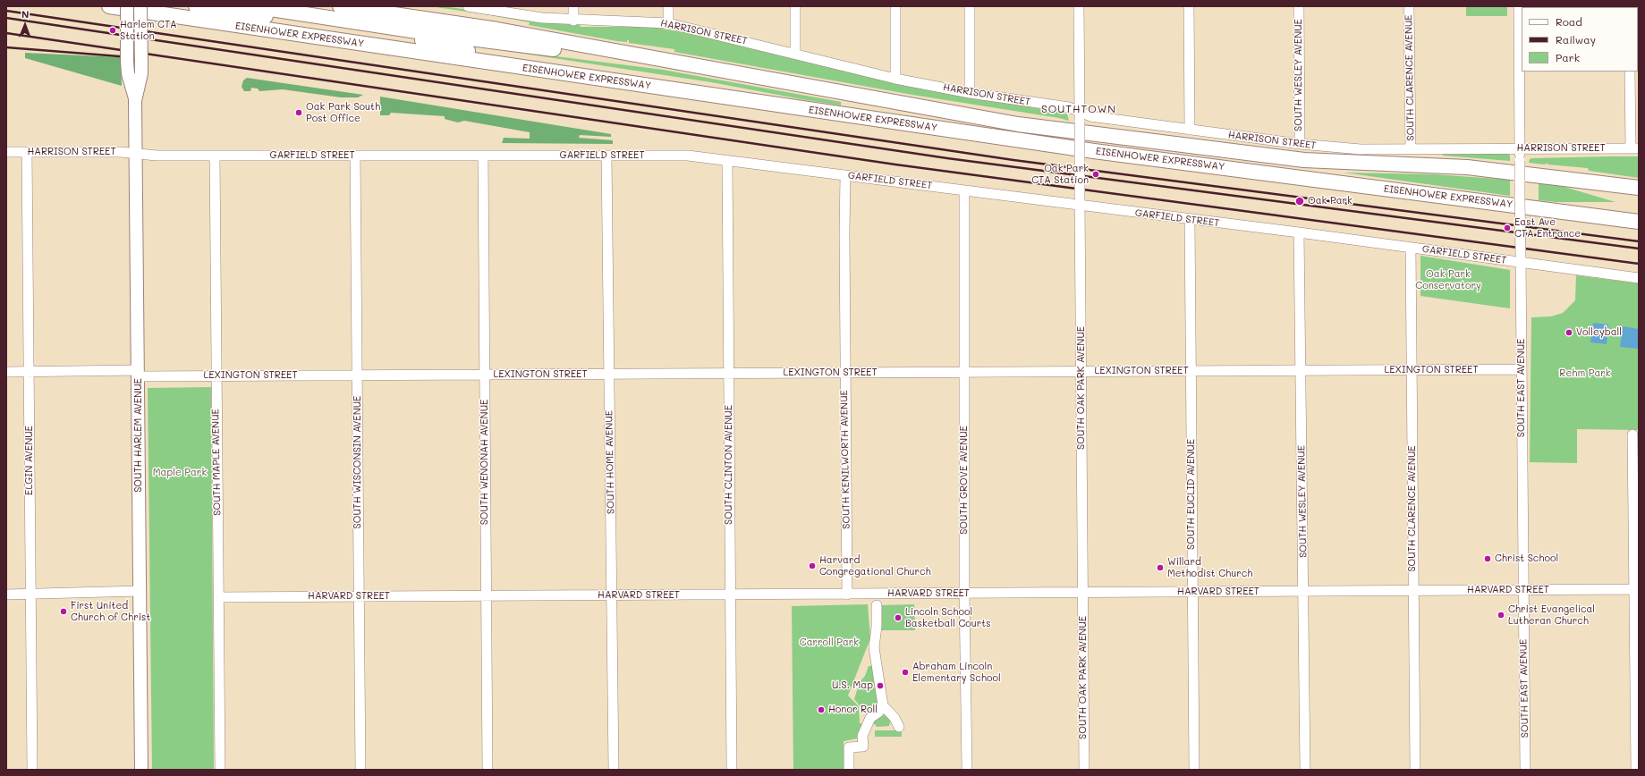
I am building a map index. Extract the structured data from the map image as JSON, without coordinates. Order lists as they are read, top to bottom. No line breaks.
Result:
{"streets":{"highway":["EISENHOWER EXPRESSWAY"],"main road":["SOUTH HARLEM AVENUE"],"street":["HARRISON STREET","SOUTH WESLEY AVENUE","SOUTH CLARENCE AVENUE","GARFIELD STREET","LEXINGTON STREET","SOUTH OAK PARK AVENUE","SOUTH EAST AVENUE","SOUTH KENILWORTH AVENUE","ELGIN AVENUE","SOUTH MAPLE AVENUE","SOUTH WISCONSIN AVENUE","SOUTH WENONAH AVENUE","SOUTH HOME AVENUE","SOUTH CLINTON AVENUE","SOUTH GROVE AVENUE","SOUTH EUCLID AVENUE","HARVARD STREET"]},"crossings":[["HARRISON STREET","SOUTH WESLEY AVENUE"],["HARRISON STREET","SOUTH CLARENCE AVENUE"],["HARRISON STREET","GARFIELD STREET"],["HARRISON STREET","SOUTH OAK PARK AVENUE"],["HARRISON STREET","SOUTH EAST AVENUE"],["HARRISON STREET","SOUTH HARLEM AVENUE"],["HARRISON STREET","ELGIN AVENUE"],["SOUTH WESLEY AVENUE","GARFIELD STREET"],["SOUTH WESLEY AVENUE","LEXINGTON STREET"],["SOUTH WESLEY AVENUE","HARVARD STREET"],["SOUTH CLARENCE AVENUE","GARFIELD STREET"],["SOUTH CLARENCE AVENUE","LEXINGTON STREET"],["SOUTH CLARENCE AVENUE","HARVARD STREET"],["GARFIELD STREET","SOUTH OAK PARK AVENUE"],["GARFIELD STREET","SOUTH EAST AVENUE"],["GARFIELD STREET","SOUTH HARLEM AVENUE"],["GARFIELD STREET","SOUTH KENILWORTH AVENUE"],["GARFIELD STREET","SOUTH MAPLE AVENUE"],["GARFIELD STREET","SOUTH WISCONSIN AVENUE"],["GARFIELD STREET","SOUTH WENONAH AVENUE"],["GARFIELD STREET","SOUTH HOME AVENUE"],["GARFIELD STREET","SOUTH CLINTON AVENUE"],["GARFIELD STREET","SOUTH GROVE AVENUE"],["GARFIELD STREET","SOUTH EUCLID AVENUE"],["LEXINGTON STREET","SOUTH OAK PARK AVENUE"],["LEXINGTON STREET","SOUTH EAST AVENUE"],["LEXINGTON STREET","SOUTH HARLEM AVENUE"],["LEXINGTON STREET","SOUTH KENILWORTH AVENUE"],["LEXINGTON STREET","ELGIN AVENUE"],["LEXINGTON STREET","SOUTH MAPLE AVENUE"],["LEXINGTON STREET","SOUTH WISCONSIN AVENUE"],["LEXINGTON STREET","SOUTH WENONAH AVENUE"],["LEXINGTON STREET","SOUTH HOME AVENUE"],["LEXINGTON STREET","SOUTH CLINTON AVENUE"],["LEXINGTON STREET","SOUTH GROVE AVENUE"],["LEXINGTON STREET","SOUTH EUCLID AVENUE"],["SOUTH OAK PARK AVENUE","HARVARD STREET"],["SOUTH EAST AVENUE","HARVARD STREET"],["SOUTH KENILWORTH AVENUE","HARVARD STREET"],["SOUTH MAPLE AVENUE","HARVARD STREET"],["SOUTH WISCONSIN AVENUE","HARVARD STREET"],["SOUTH WENONAH AVENUE","HARVARD STREET"],["SOUTH HOME AVENUE","HARVARD STREET"],["SOUTH CLINTON AVENUE","HARVARD STREET"],["SOUTH GROVE AVENUE","HARVARD STREET"],["SOUTH EUCLID AVENUE","HARVARD STREET"]],"districts":["SOUTHTOWN"],"parks":["Oak Park Conservatory","Rehm Park","Maple Park","Carroll Park"],"places":["Harlem CTA Station","Oak Park South Post Office","Oak Park CTA Station","Oak Park","East Ave CTA Entrance","Volleyball","Christ School","Harvard Congregational Church","Willard Methodist Church","First United Church of Christ","Christ Evangelical Lutheran Church","Lincoln School Basketball Courts","Abraham Lincoln Elementary School","U.S. Map","Honor Roll"],"legend":["Road","Railway","Park"],"north":"top"}
